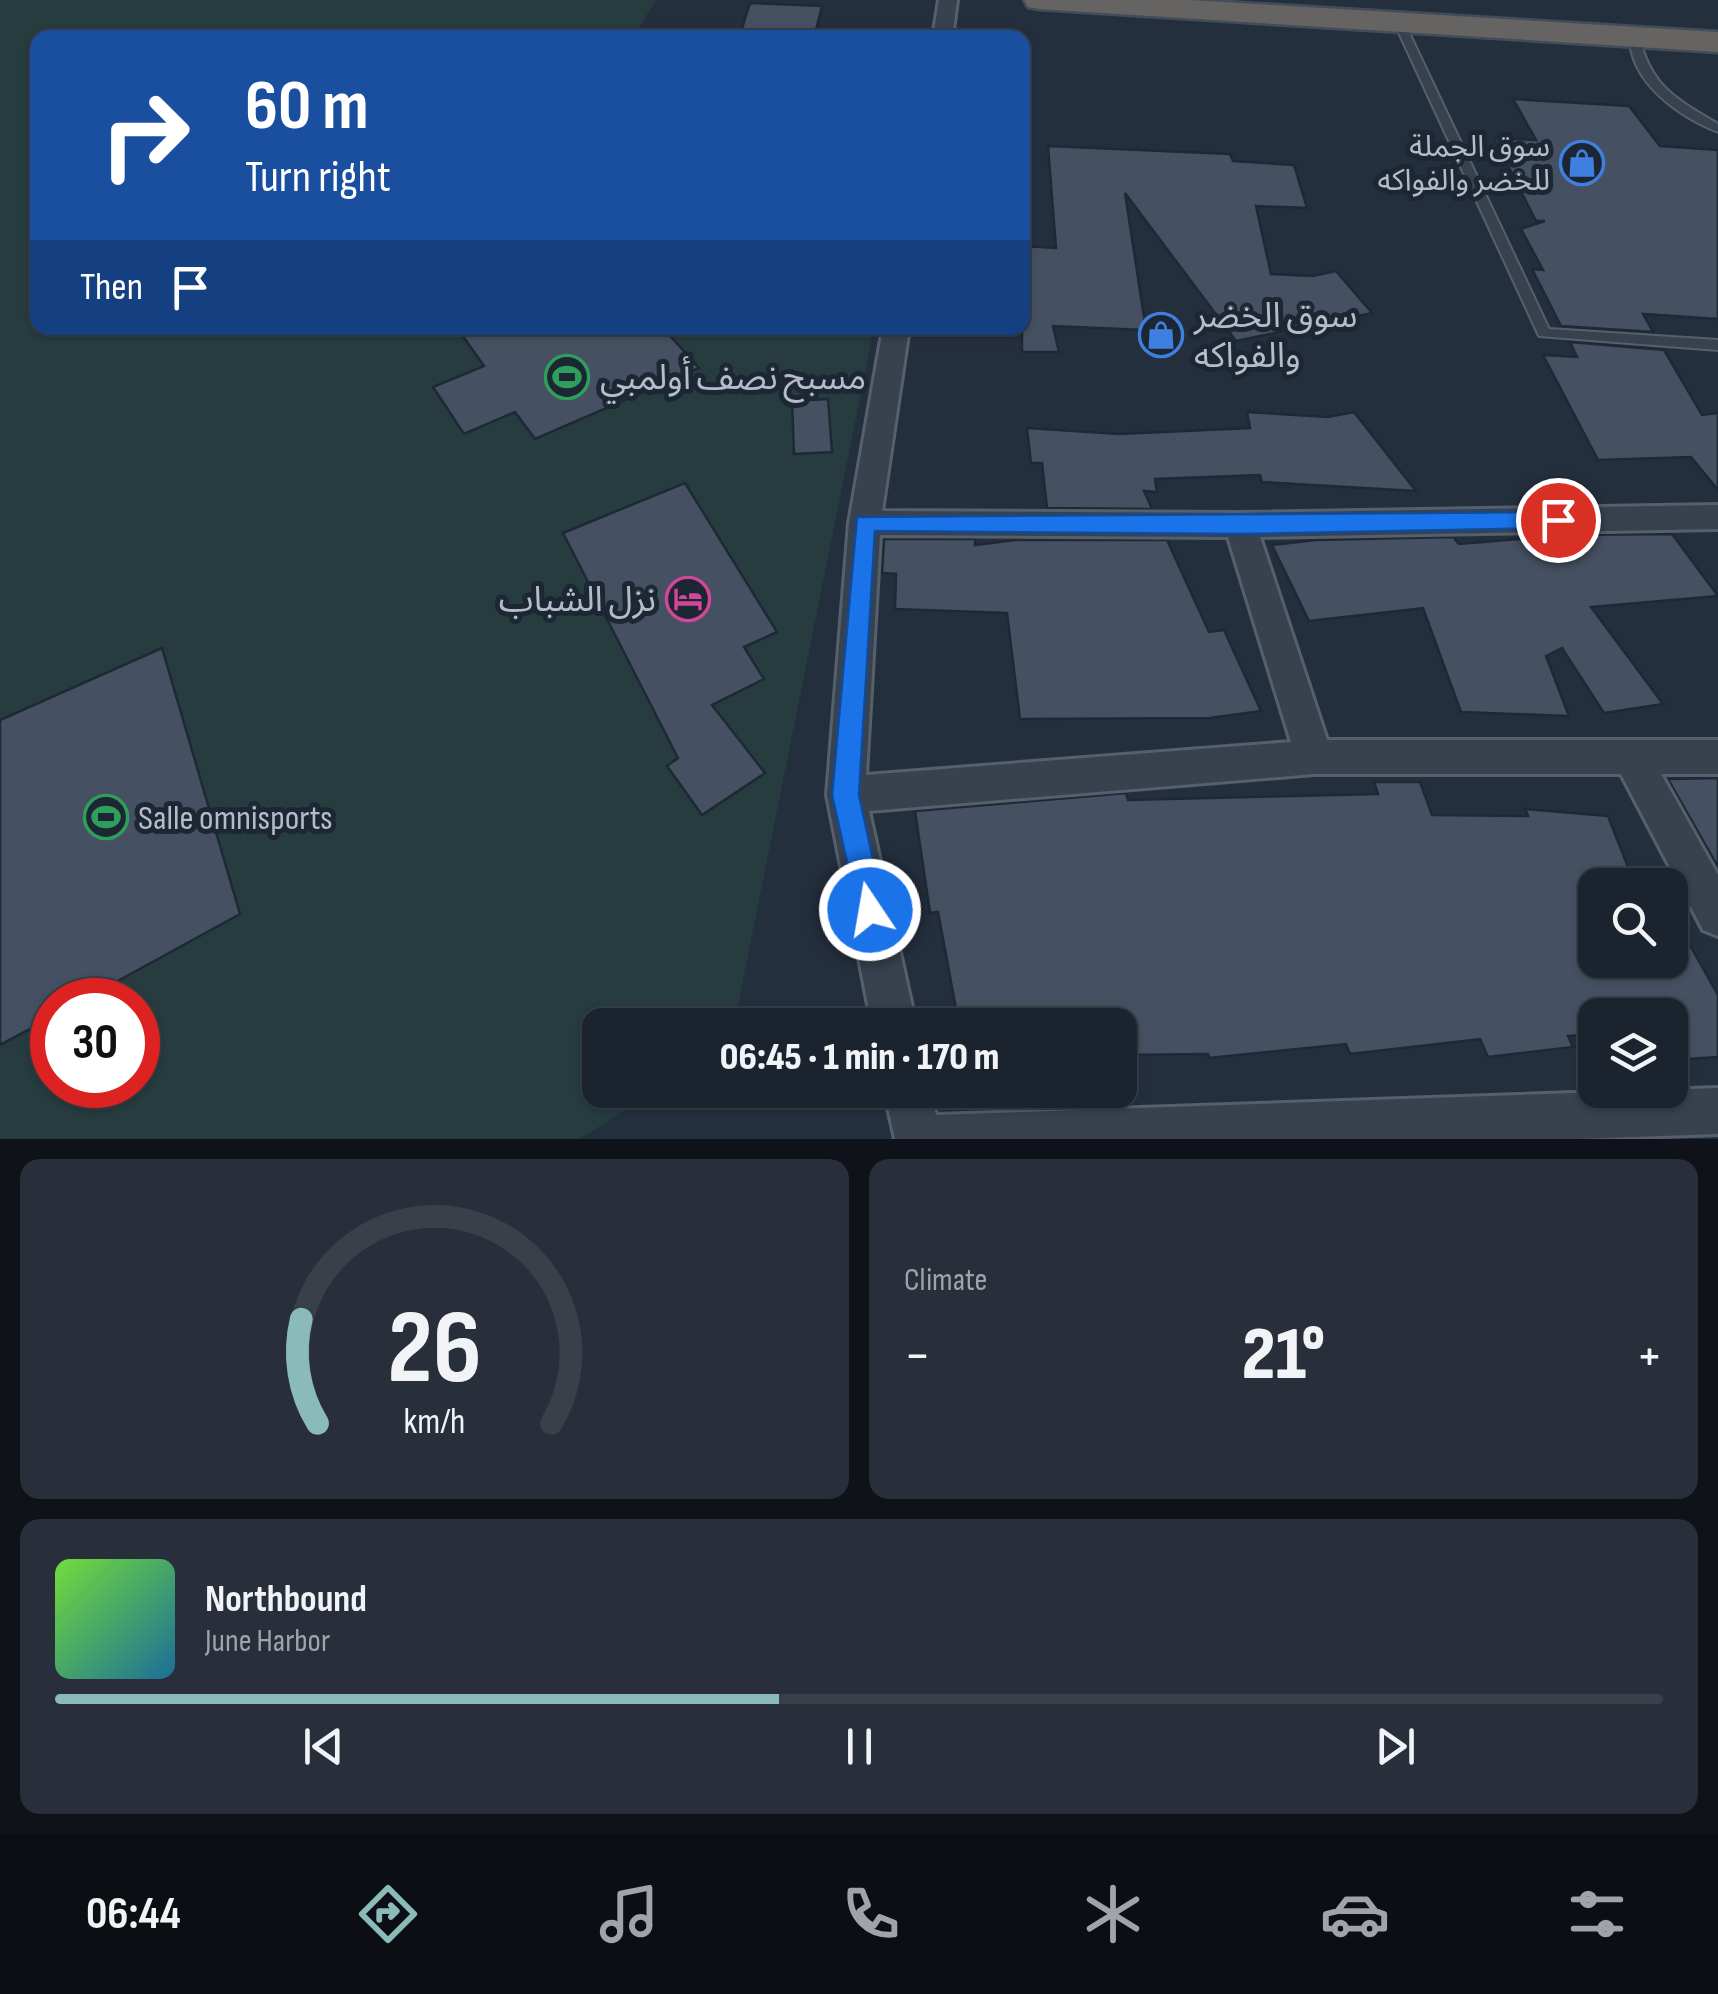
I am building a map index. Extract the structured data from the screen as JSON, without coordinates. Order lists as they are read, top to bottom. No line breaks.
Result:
{"places":{"shop":["سوق الجملة للخضر والفواكه","سوق الخضر والفواكه"],"sports":["مسبح نصف أولمبي","Salle omnisports"],"hotel":["نزل الشباب"]},"page":{"turn":["60 m","Turn right"],"then":"Then","limit":"30","trip":"06:45 · 1 min · 170 m","tile":"Climate","heat":["−","21°","+"],"song":["Northbound","June Harbor"],"tabs":"06:44","gauge":["26","km/h"]}}
